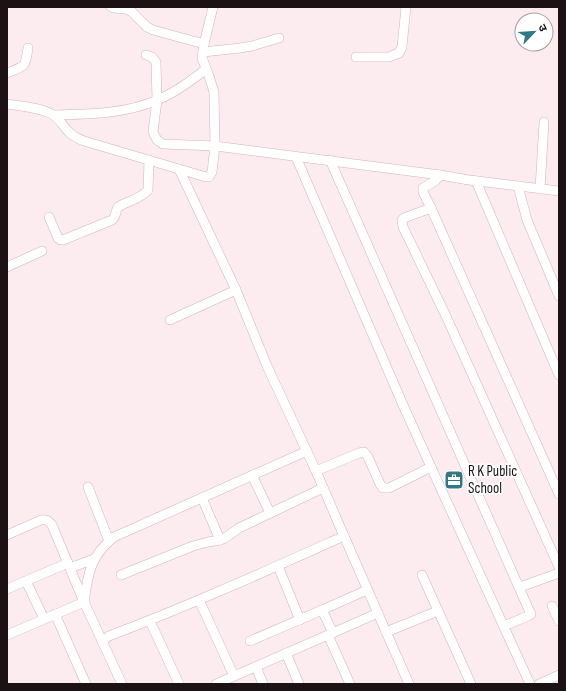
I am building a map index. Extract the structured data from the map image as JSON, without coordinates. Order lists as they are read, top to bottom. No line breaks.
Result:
{"places":{"office":["R K Public School"]},"north":"top right"}
